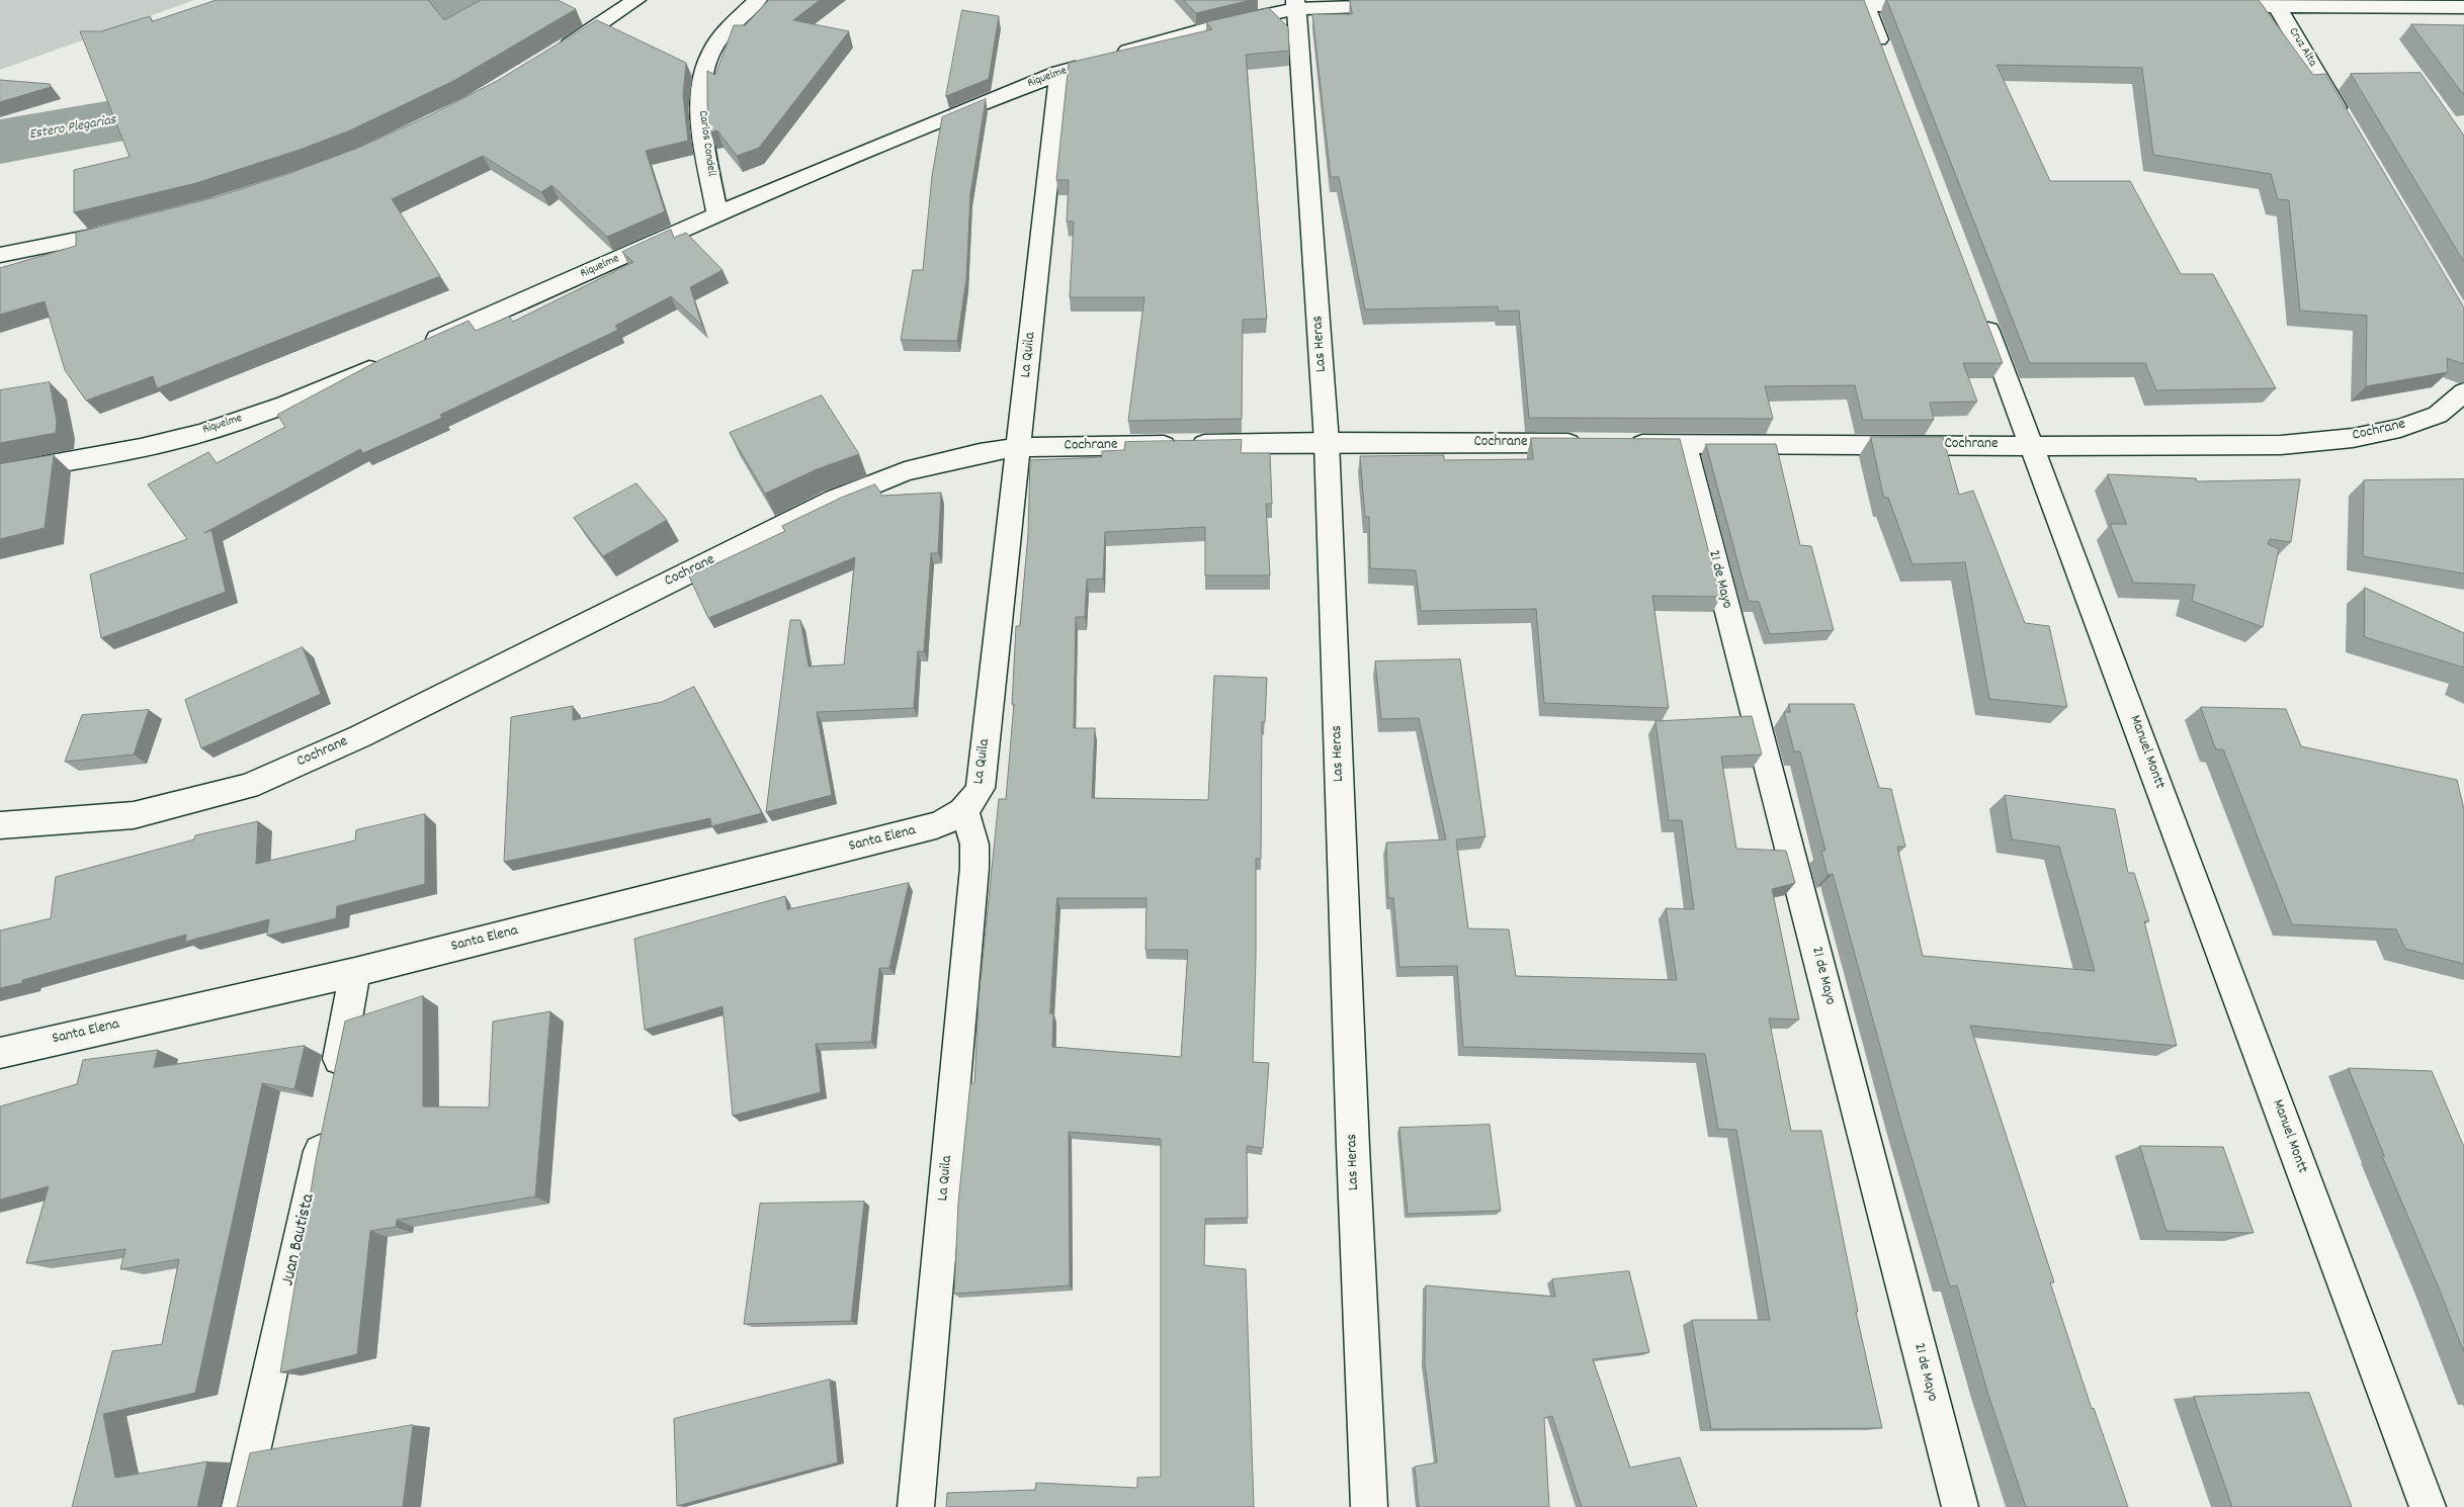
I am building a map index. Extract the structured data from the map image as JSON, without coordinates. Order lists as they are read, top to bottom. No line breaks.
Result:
{"streets":{"street":["Cruz Alta","Riquelme","Carlos Condell","Las Heras","La Quila","Cochrane","21 de Mayo","Manuel Montt","Santa Elena","Juan Bautista"]},"crossings":[["Riquelme","Carlos Condell"],["Riquelme","Las Heras"],["Riquelme","La Quila"],["Las Heras","Cochrane"],["La Quila","Cochrane"],["La Quila","Santa Elena"],["Cochrane","21 de Mayo"],["Cochrane","Manuel Montt"]],"water":["Estero Plegarias"]}
